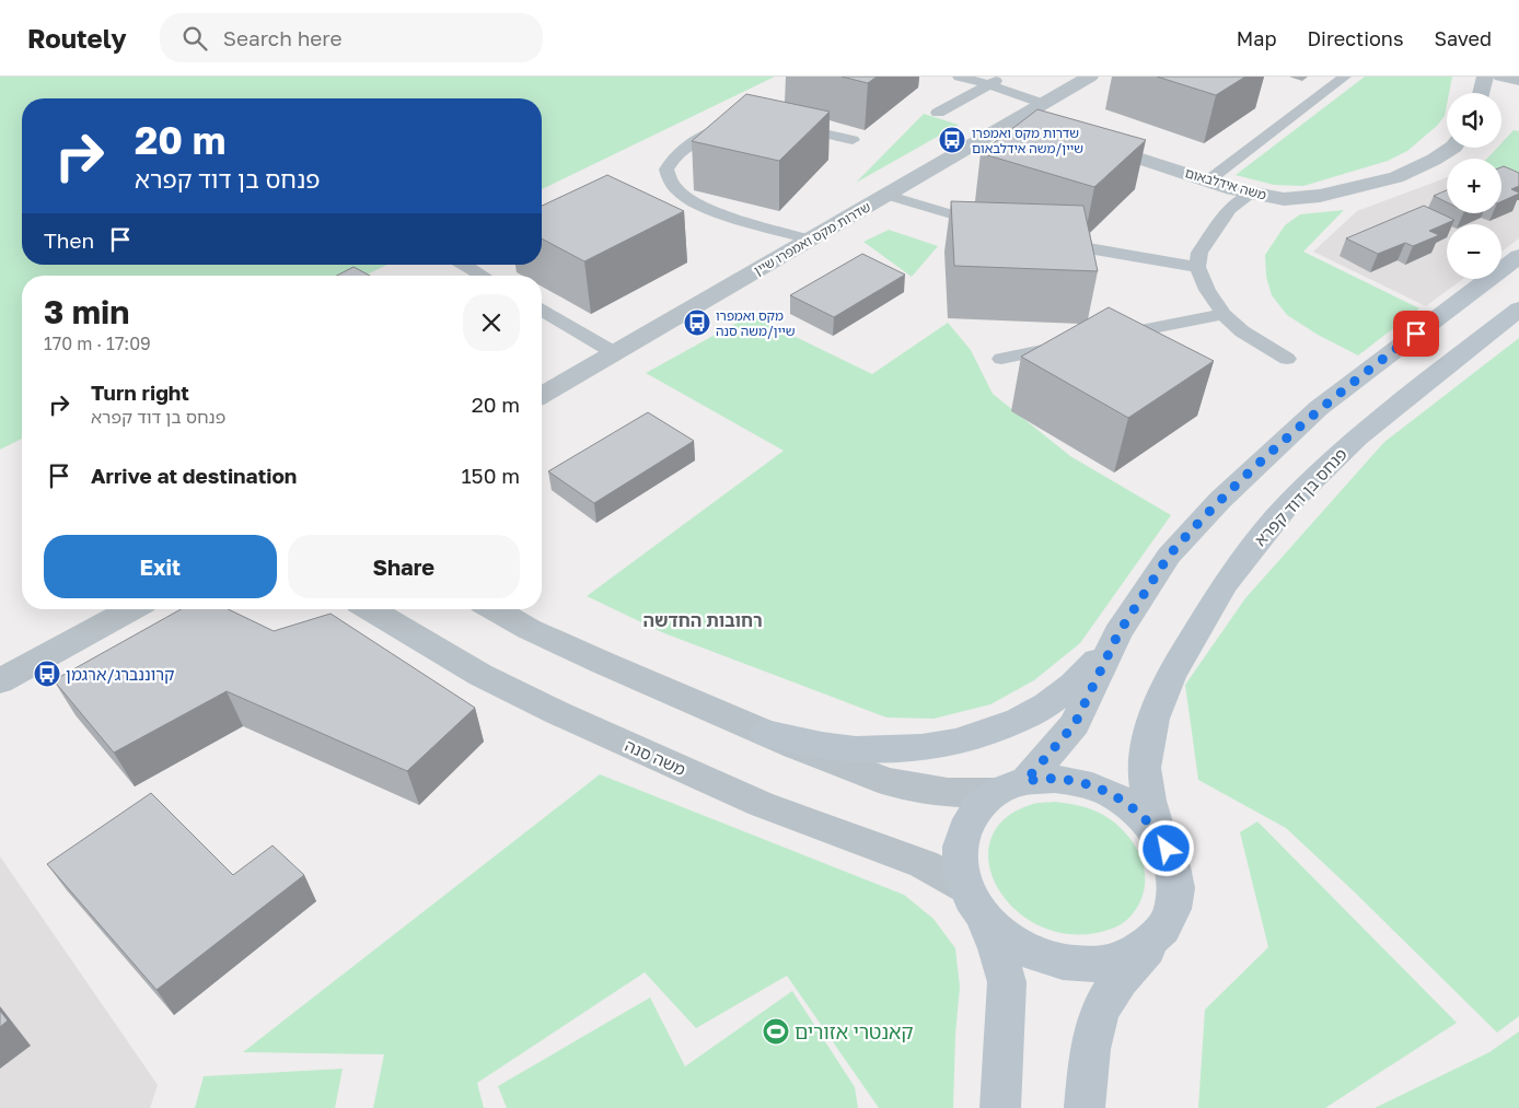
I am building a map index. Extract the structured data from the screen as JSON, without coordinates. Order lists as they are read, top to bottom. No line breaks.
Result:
{"streets":{"main road":["פנחס בן דוד קפרא"],"street":["משה אידלבאום","שדרות מקס ואמפרו שיין","משה סנה"]},"districts":["רחובות החדשה"],"places":{"bus stop":["שדרות מקס ואמפרו שיין/משה אידלבאום","מקס ואמפרו שיין/משה סנה","קרוננברג/ארגמן"],"sports":["קאנטרי אזורים"]},"page":{"header":"Routely","search":"Search here","nav":["Map","Directions","Saved"],"map_buttons":["+","−"],"turn":["20 m","פנחס בן דוד קפרא"],"then":"Then","heading":["3 min","170 m · 17:09"],"list":[{"name":"Turn right","note":"פנחס בן דוד קפרא","value":"20 m"},{"name":"Arrive at destination","value":"150 m"}],"buttons":["Exit","Share"]}}
